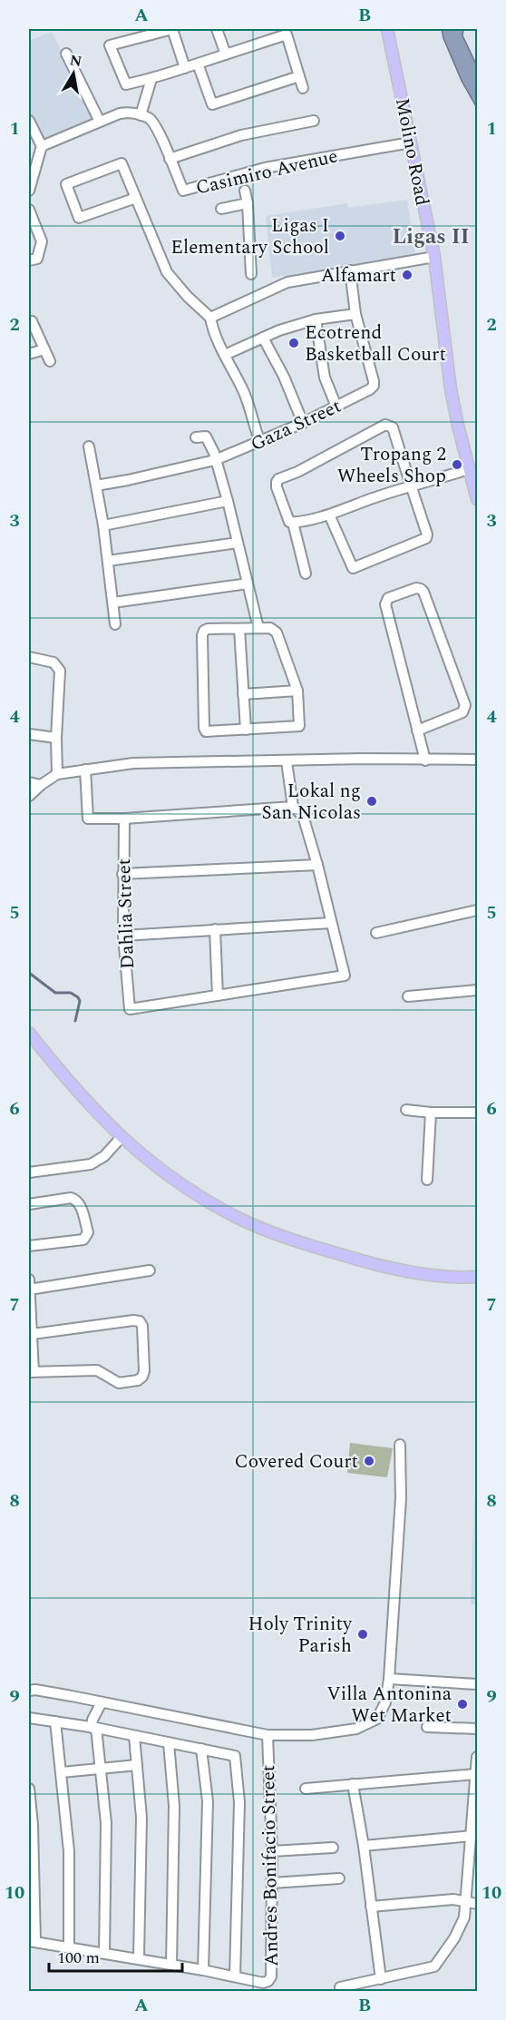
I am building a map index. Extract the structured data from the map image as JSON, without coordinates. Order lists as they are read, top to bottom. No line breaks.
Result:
{"streets":{"main road":["Molino Road"],"street":["Casimiro Avenue","Gaza Street","Dahlia Street","Andres Bonifacio Street"]},"crossings":[["Molino Road","Casimiro Avenue"]],"districts":["Ligas II"],"places":["Ligas I Elementary School","Alfamart","Ecotrend Basketball Court","Tropang 2 Wheels Shop","Lokal ng San Nicolas","Covered Court","Holy Trinity Parish","Villa Antonina Wet Market"],"scale_bar":"100 m","north":"top","grid":{"columns":["A","B"],"rows":["1","2","3","4","5","6","7","8","9","10"]}}
